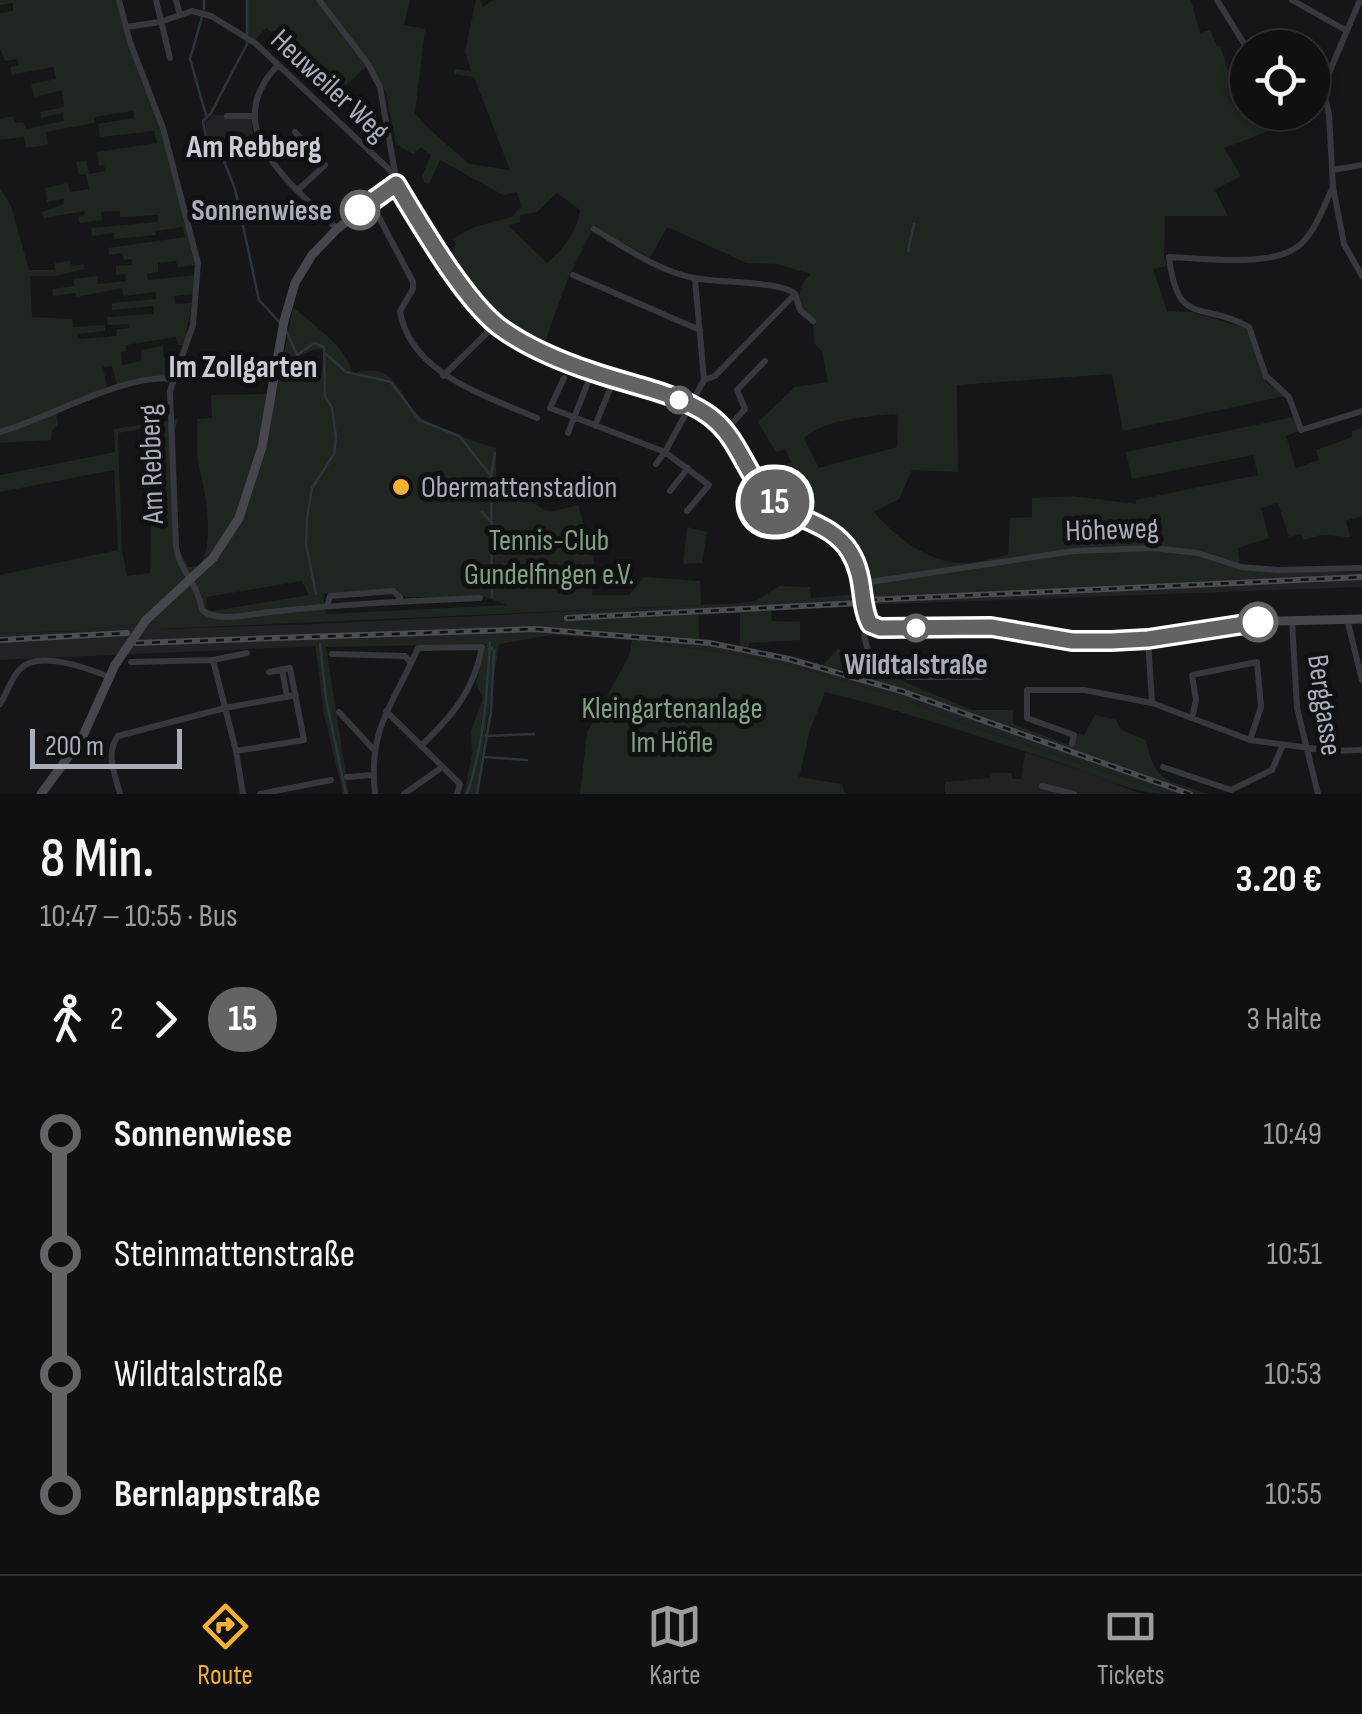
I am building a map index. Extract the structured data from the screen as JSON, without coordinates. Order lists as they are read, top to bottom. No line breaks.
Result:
{"streets":{"street":["Heuweiler Weg","Am Rebberg","Höheweg","Berggasse"]},"districts":["Am Rebberg","Im Zollgarten"],"parks":["Tennis-Club Gundelfingen e.V.","Kleingartenanlage Im Höfle"],"places":["Sonnenwiese","Obermattenstadion","Wildtalstraße"],"lines":["bus line 15"],"scale_bar":"200 m","page":{"on_map":"15","scale":"200 m","heading":["8 Min.","10:47 – 10:55 · Bus","3.20 €"],"legs":["2","15","3 Halte"],"list":[{"name":"Sonnenwiese","value":"10:49"},{"name":"Steinmattenstraße","value":"10:51"},{"name":"Wildtalstraße","value":"10:53"},{"name":"Bernlappstraße","value":"10:55"}],"tabs":["Route","Karte","Tickets"]}}
